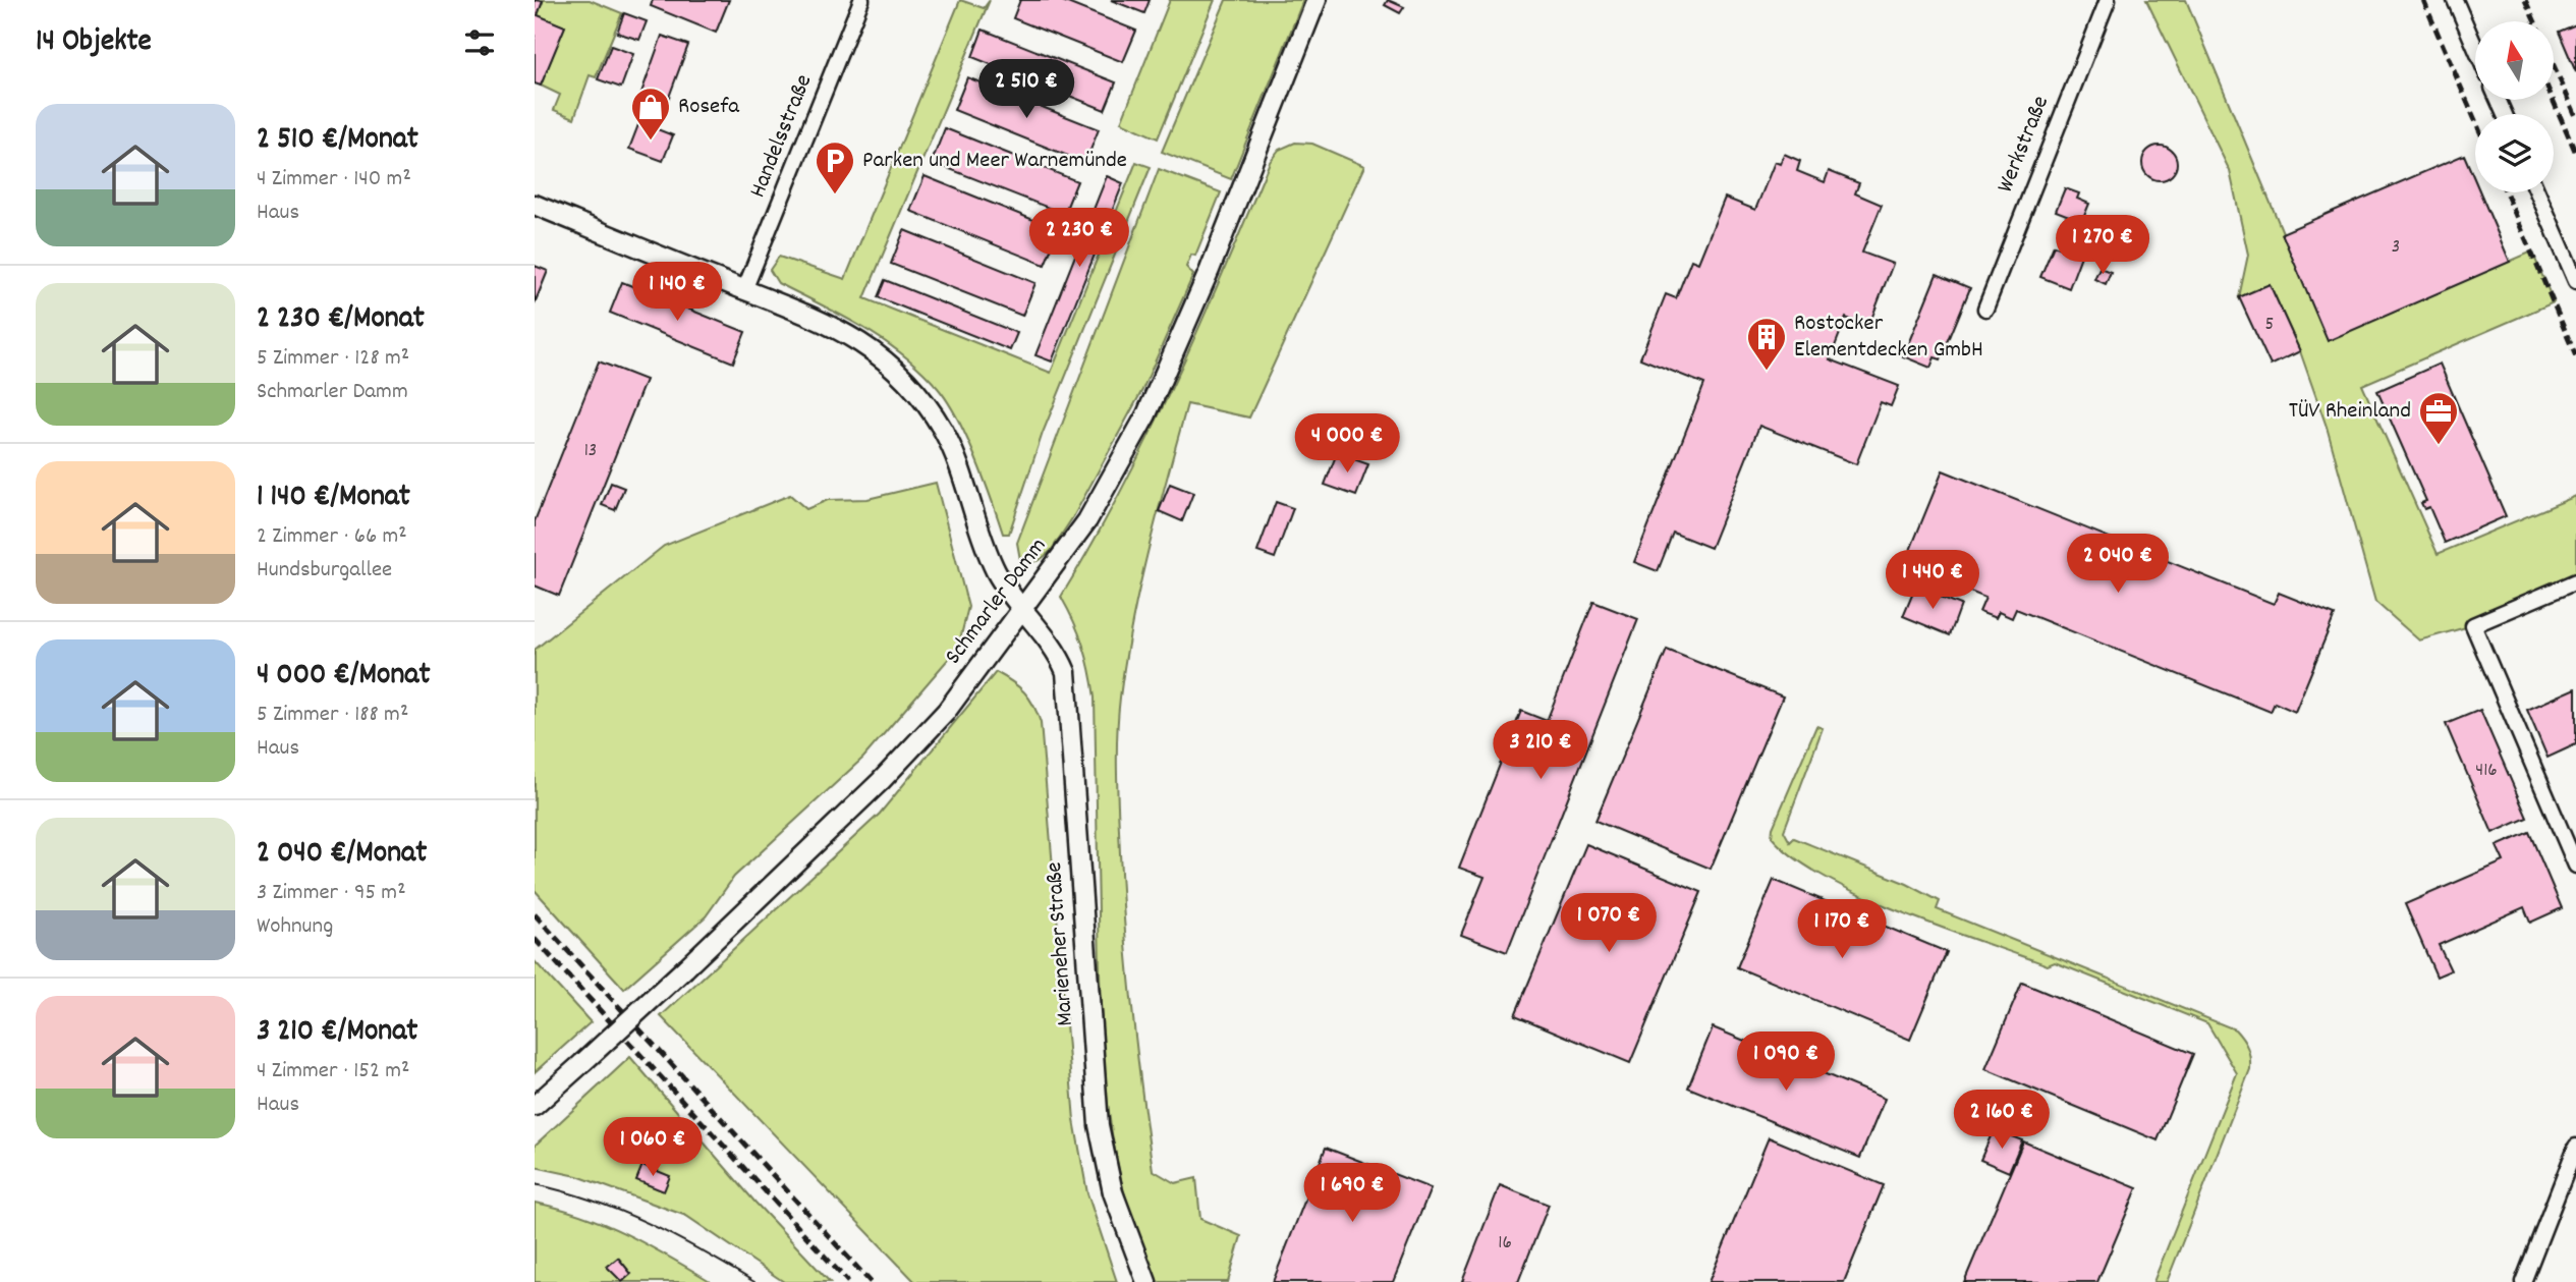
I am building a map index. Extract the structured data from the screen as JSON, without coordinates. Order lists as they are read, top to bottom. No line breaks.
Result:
{"streets":{"street":["Handelsstraße","Werkstraße","Schmarler Damm","Marieneher Straße"]},"crossings":[["Handelsstraße","Marieneher Straße"],["Schmarler Damm","Marieneher Straße"]],"places":{"shop":["Rosefa"],"parking":["Parken und Meer Warnemünde"],"building":["Rostocker Elementdecken GmbH"],"office":["TÜV Rheinland"]},"house_numbers":["3","5","13","416","16"],"north":"top","page":{"heading":"14 Objekte","price":["2 510 €","2 230 €","1 270 €","1 140 €","4 000 €","2 040 €","1 440 €","3 210 €","1 070 €","1 170 €","1 090 €","2 160 €","1 060 €","1 690 €"],"list":[{"name":"2 510 €/Monat","note":"4 Zimmer · 140 m² · Haus"},{"name":"2 230 €/Monat","note":"5 Zimmer · 128 m² · Schmarler Damm"},{"name":"1 140 €/Monat","note":"2 Zimmer · 66 m² · Hundsburgallee"},{"name":"4 000 €/Monat","note":"5 Zimmer · 188 m² · Haus"},{"name":"2 040 €/Monat","note":"3 Zimmer · 95 m² · Wohnung"},{"name":"3 210 €/Monat","note":"4 Zimmer · 152 m² · Haus"}]}}
